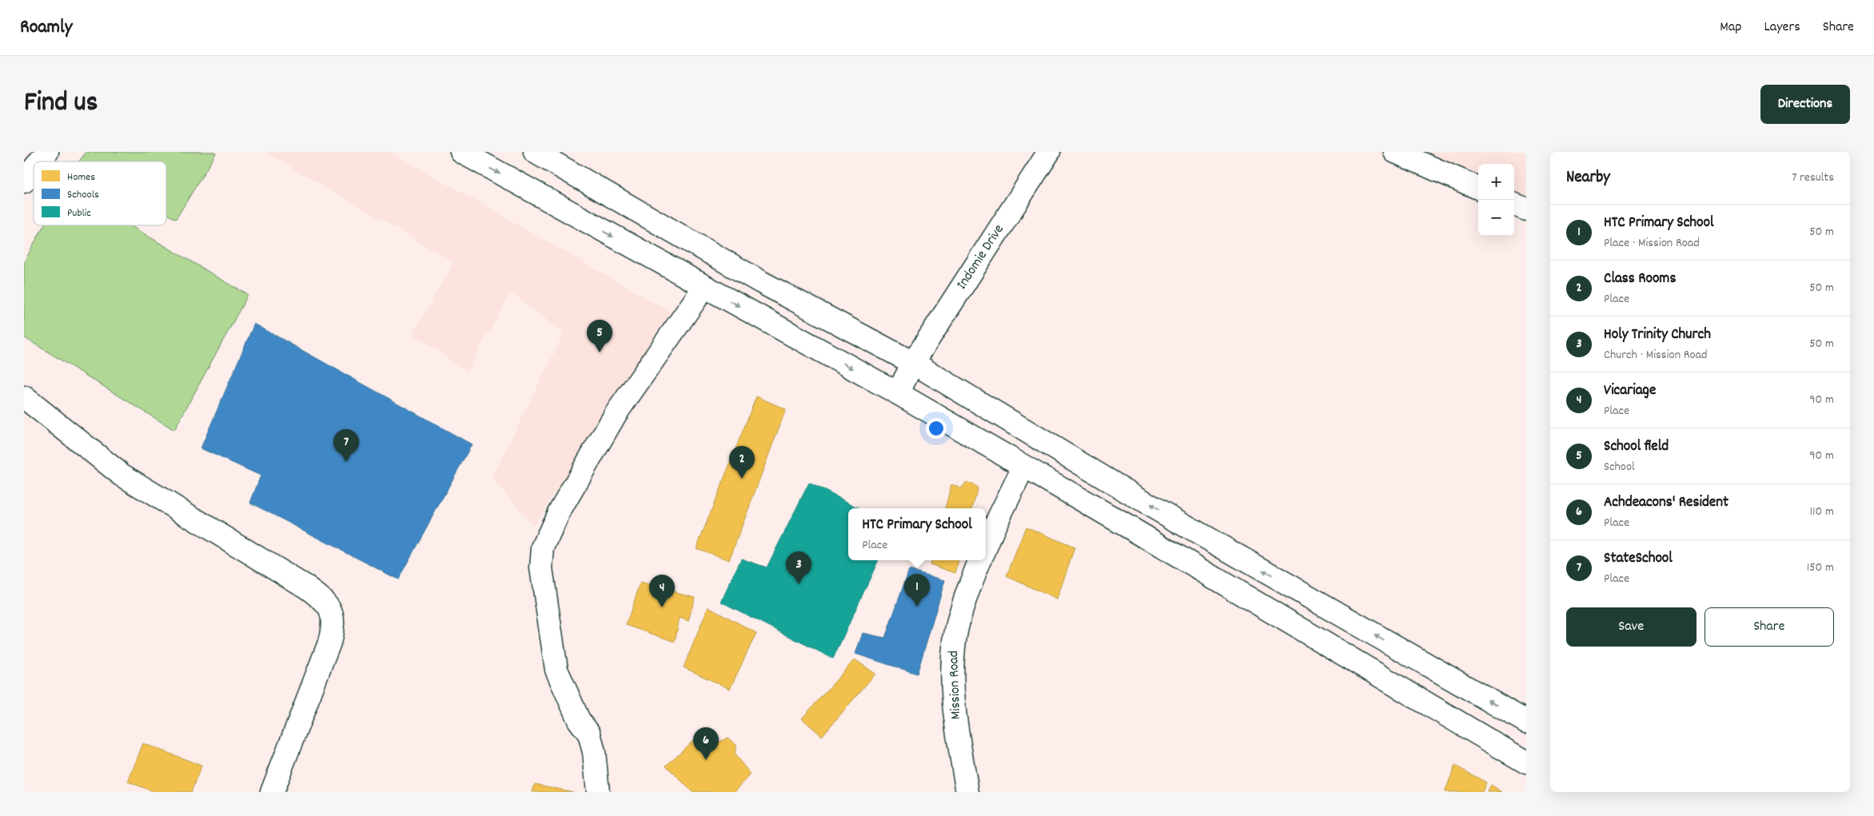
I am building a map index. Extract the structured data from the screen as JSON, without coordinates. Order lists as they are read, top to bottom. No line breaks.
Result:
{"streets":{"main road":["Indomie Drive","Mission Road"]},"legend":["Homes","Schools","Public"],"page":{"header":"Roamly","nav":["Map","Layers","Share"],"title":"Find us","buttons":["Directions",["Save","Share"]],"heading":["Nearby","7 results"],"map_buttons":["+","−"],"list":[{"mark":"1","name":"HTC Primary School","note":"Place · Mission Road","value":"50 m"},{"mark":"2","name":"Class Rooms","note":"Place","value":"50 m"},{"mark":"3","name":"Holy Trinity Church","note":"Church · Mission Road","value":"50 m"},{"mark":"4","name":"Vicariage","note":"Place","value":"90 m"},{"mark":"5","name":"School field","note":"School","value":"90 m"},{"mark":"6","name":"Achdeacons' Resident","note":"Place","value":"110 m"},{"mark":"7","name":"StateSchool","note":"Place","value":"150 m"}],"pins":["5","7","2","3","1","4","6"],"popup":["HTC Primary School","Place"]}}
